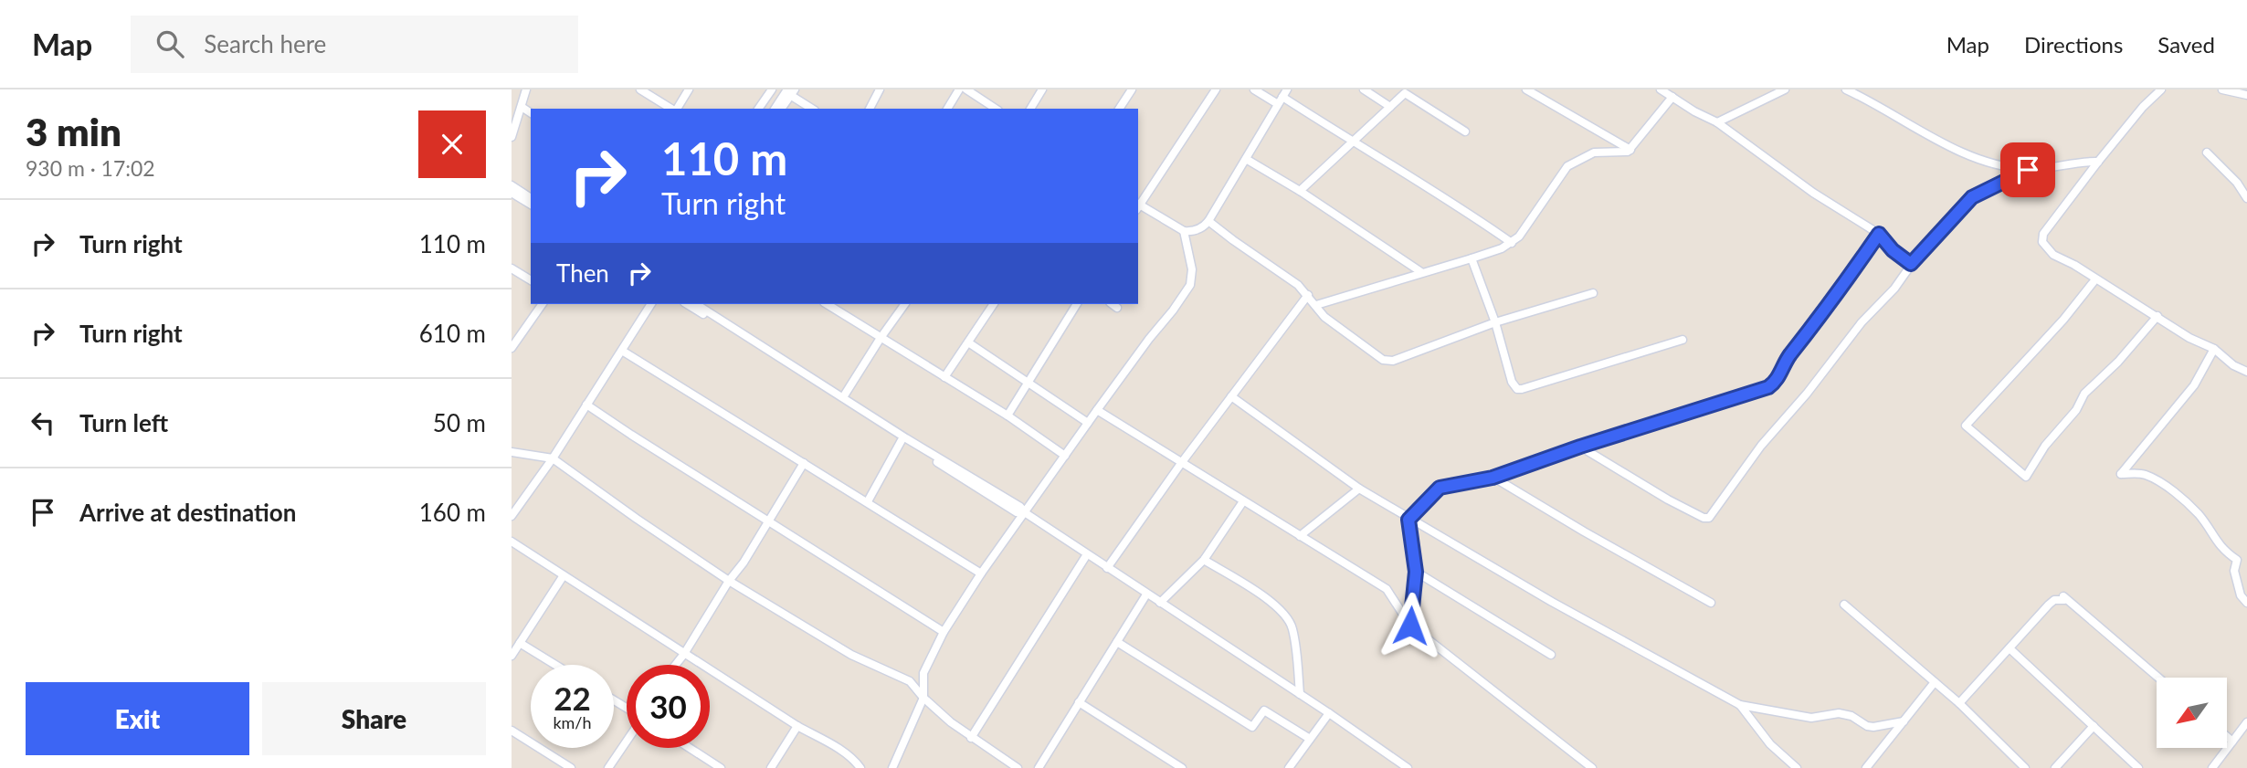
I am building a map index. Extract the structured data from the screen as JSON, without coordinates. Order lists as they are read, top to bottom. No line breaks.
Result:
{"north":"bottom left","page":{"header":"Map","search":"Search here","nav":["Map","Directions","Saved"],"heading":["3 min","930 m · 17:02"],"turn":["110 m","Turn right"],"list":[{"name":"Turn right","value":"110 m"},{"name":"Turn right","value":"610 m"},{"name":"Turn left","value":"50 m"},{"name":"Arrive at destination","value":"160 m"}],"then":"Then","speed":"22 km/h","limit":"30","buttons":["Exit","Share"]}}
